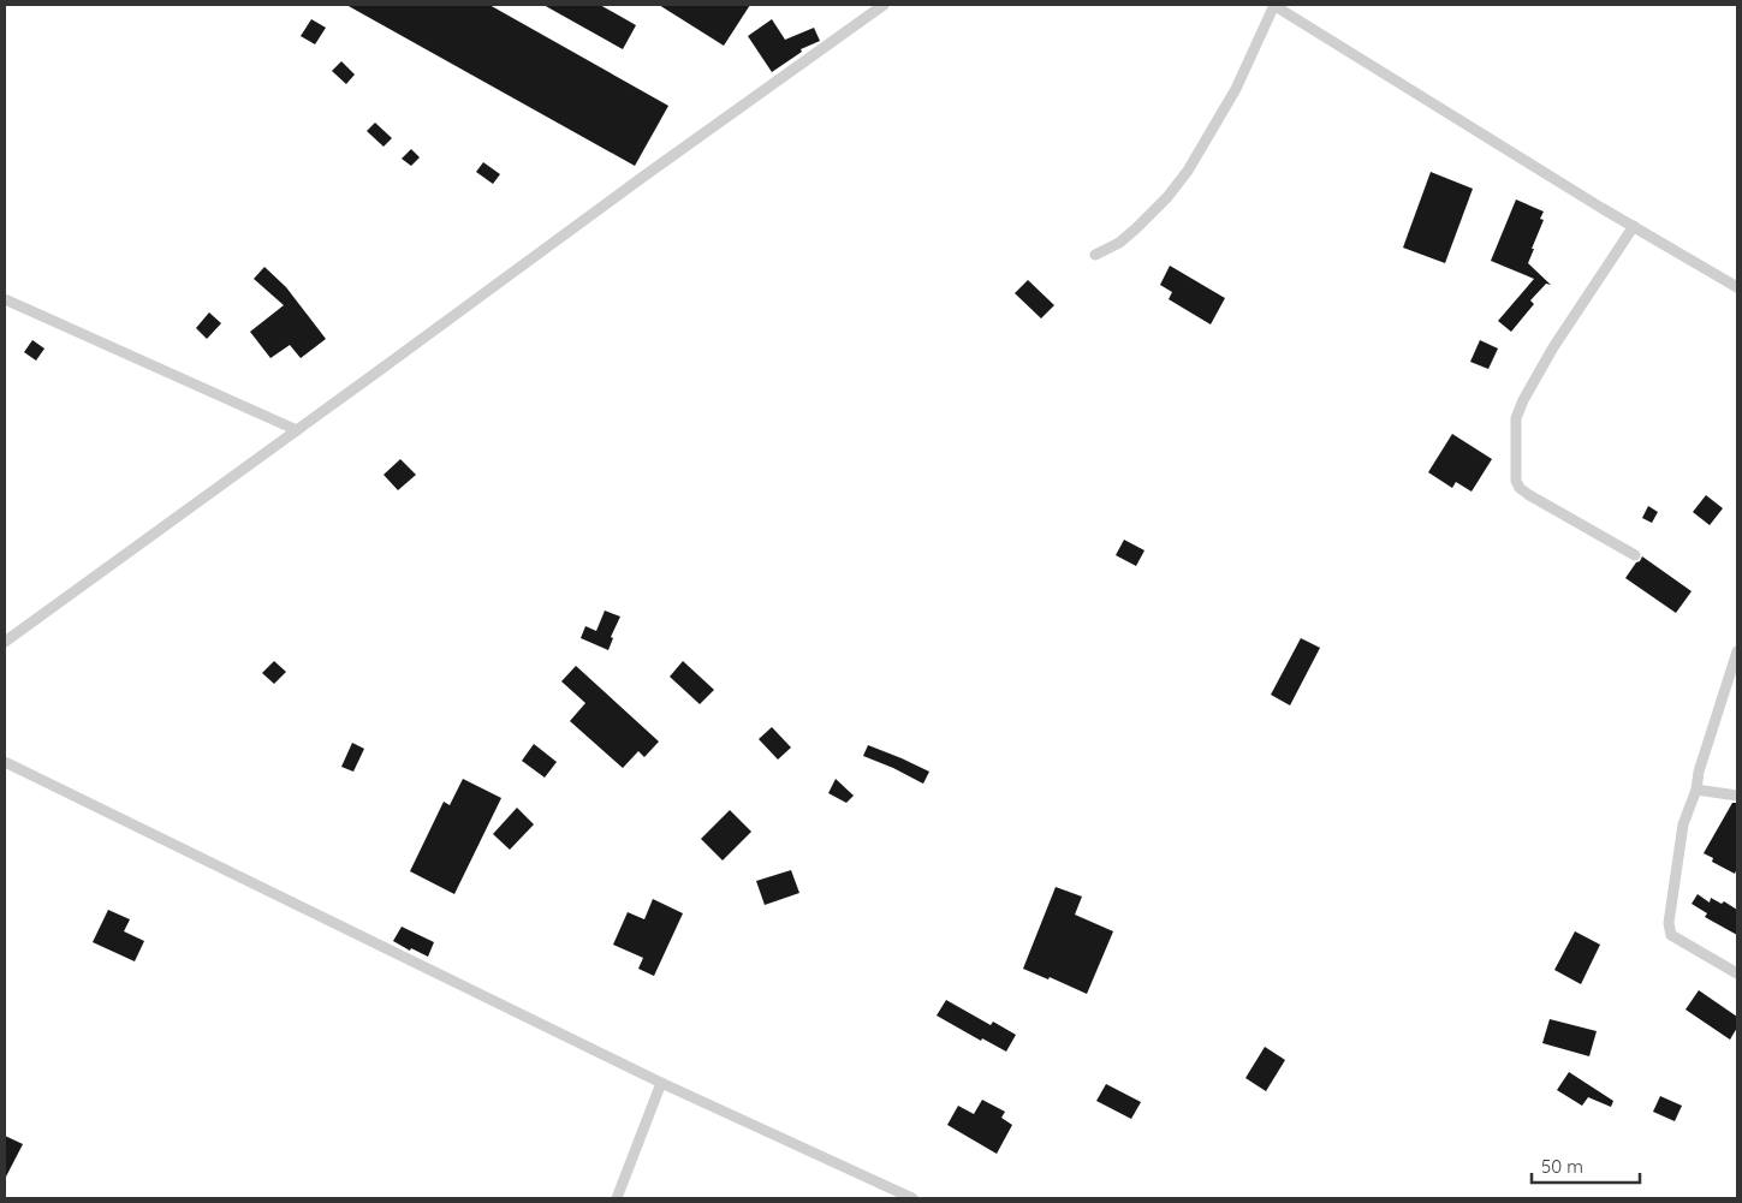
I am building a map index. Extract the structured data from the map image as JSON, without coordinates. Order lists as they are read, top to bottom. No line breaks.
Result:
{"scale_bar":"50 m"}
